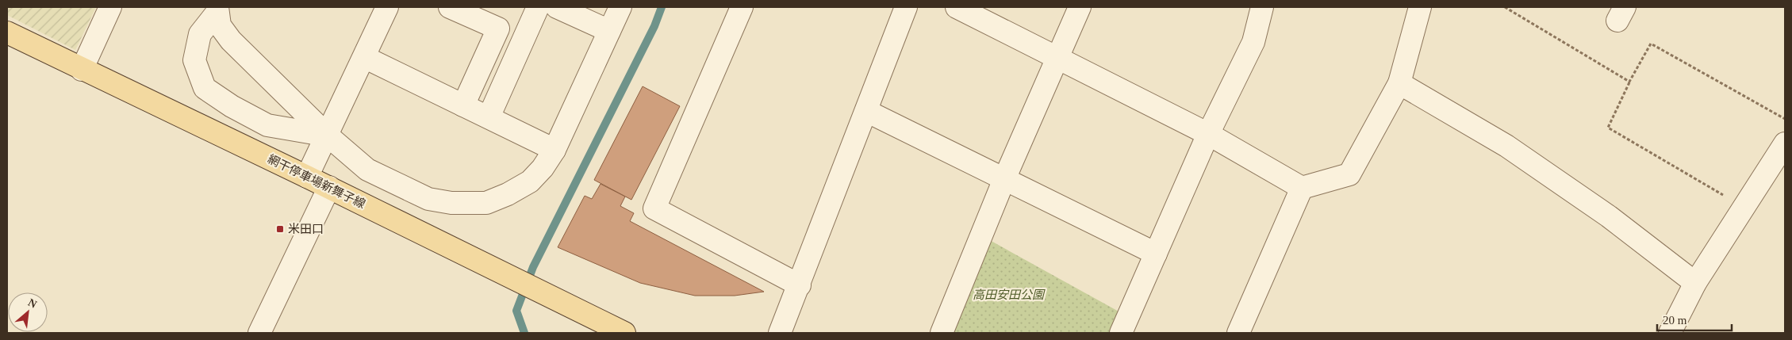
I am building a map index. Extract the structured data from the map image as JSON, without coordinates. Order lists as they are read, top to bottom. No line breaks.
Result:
{"streets":{"main road":["網干停車場新舞子線"]},"parks":["高田安田公園"],"places":{"transit":["米田口"]},"scale_bar":"20 m","north":"top right"}
